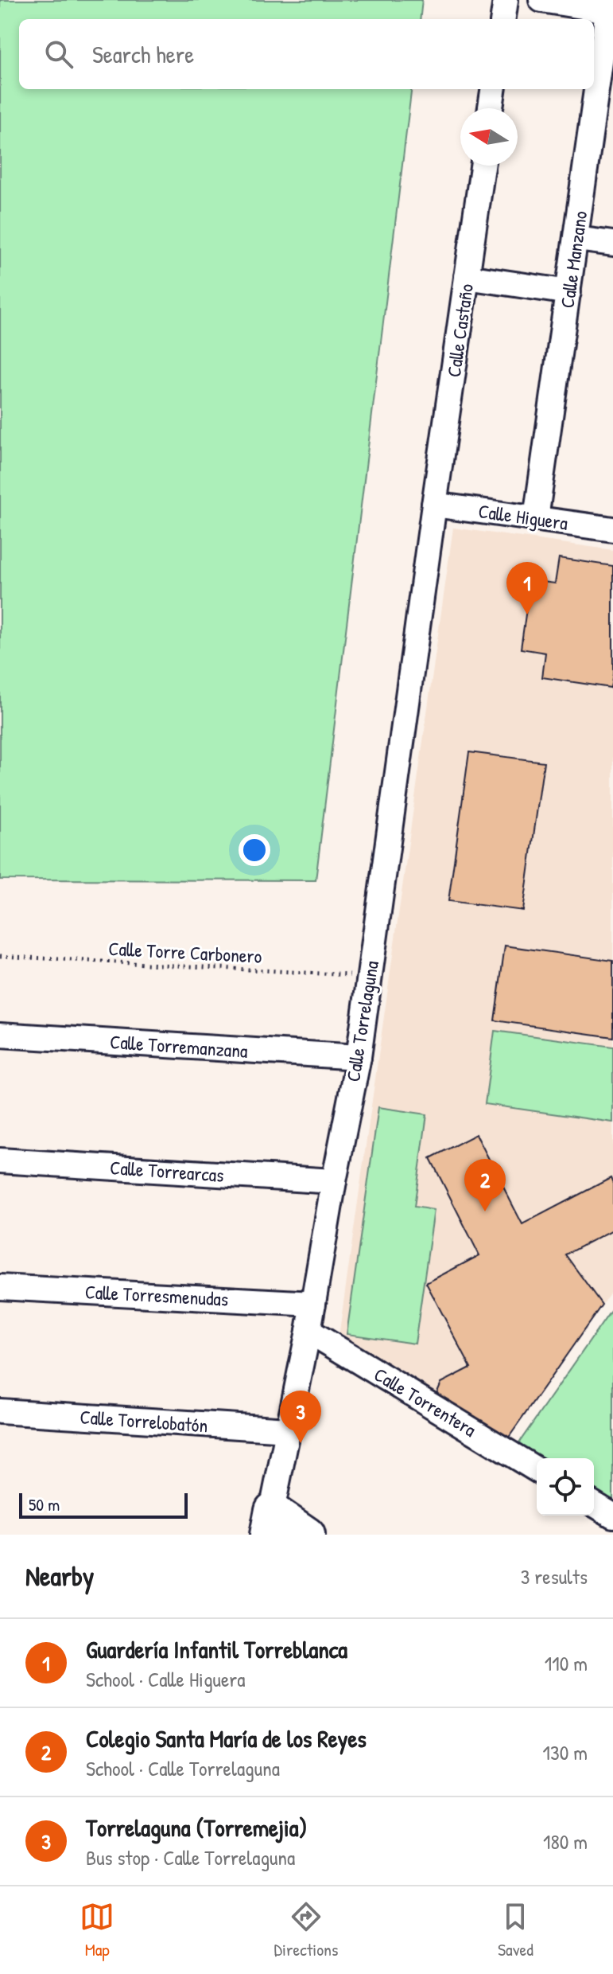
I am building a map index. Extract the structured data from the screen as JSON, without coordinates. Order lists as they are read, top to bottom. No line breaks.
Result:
{"streets":{"street":["Calle Manzano","Calle Castaño","Calle Higuera","Calle Torrelaguna","Calle Torremanzana","Calle Torrearcas","Calle Torresmenudas","Calle Torrentera","Calle Torrelobatón"],"path":["Calle Torre Carbonero"]},"crossings":[["Calle Manzano","Calle Higuera"],["Calle Castaño","Calle Higuera"],["Calle Castaño","Calle Torrelaguna"],["Calle Higuera","Calle Torrelaguna"],["Calle Torre Carbonero","Calle Torrelaguna"],["Calle Torrelaguna","Calle Torremanzana"],["Calle Torrelaguna","Calle Torrearcas"],["Calle Torrelaguna","Calle Torresmenudas"],["Calle Torrelaguna","Calle Torrentera"],["Calle Torrelaguna","Calle Torrelobatón"]],"scale_bar":"50 m","north":"left","page":{"search":"Search here","pins":["1","2","3"],"scale":"50 m","heading":["Nearby","3 results"],"list":[{"mark":"1","name":"Guardería Infantil Torreblanca","note":"School · Calle Higuera","value":"110 m"},{"mark":"2","name":"Colegio Santa María de los Reyes","note":"School · Calle Torrelaguna","value":"130 m"},{"mark":"3","name":"Torrelaguna (Torremejia)","note":"Bus stop · Calle Torrelaguna","value":"180 m"}],"nav":["Map","Directions","Saved"]}}
